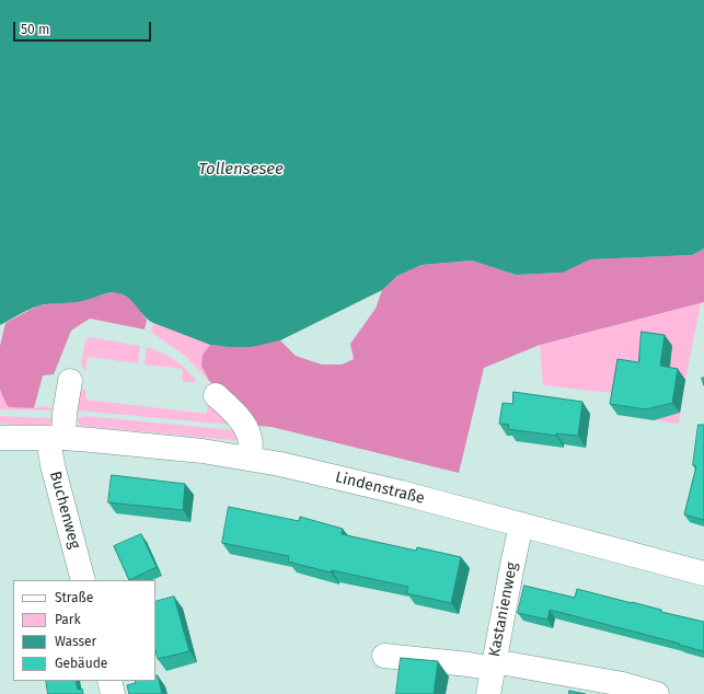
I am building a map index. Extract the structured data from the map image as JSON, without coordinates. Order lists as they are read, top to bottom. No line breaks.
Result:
{"streets":{"street":["Lindenstraße","Buchenweg","Kastanienweg"]},"crossings":[["Lindenstraße","Buchenweg"],["Lindenstraße","Kastanienweg"]],"water":["Tollensesee"],"legend":["Straße","Park","Wasser","Gebäude"],"scale_bar":"50 m"}
